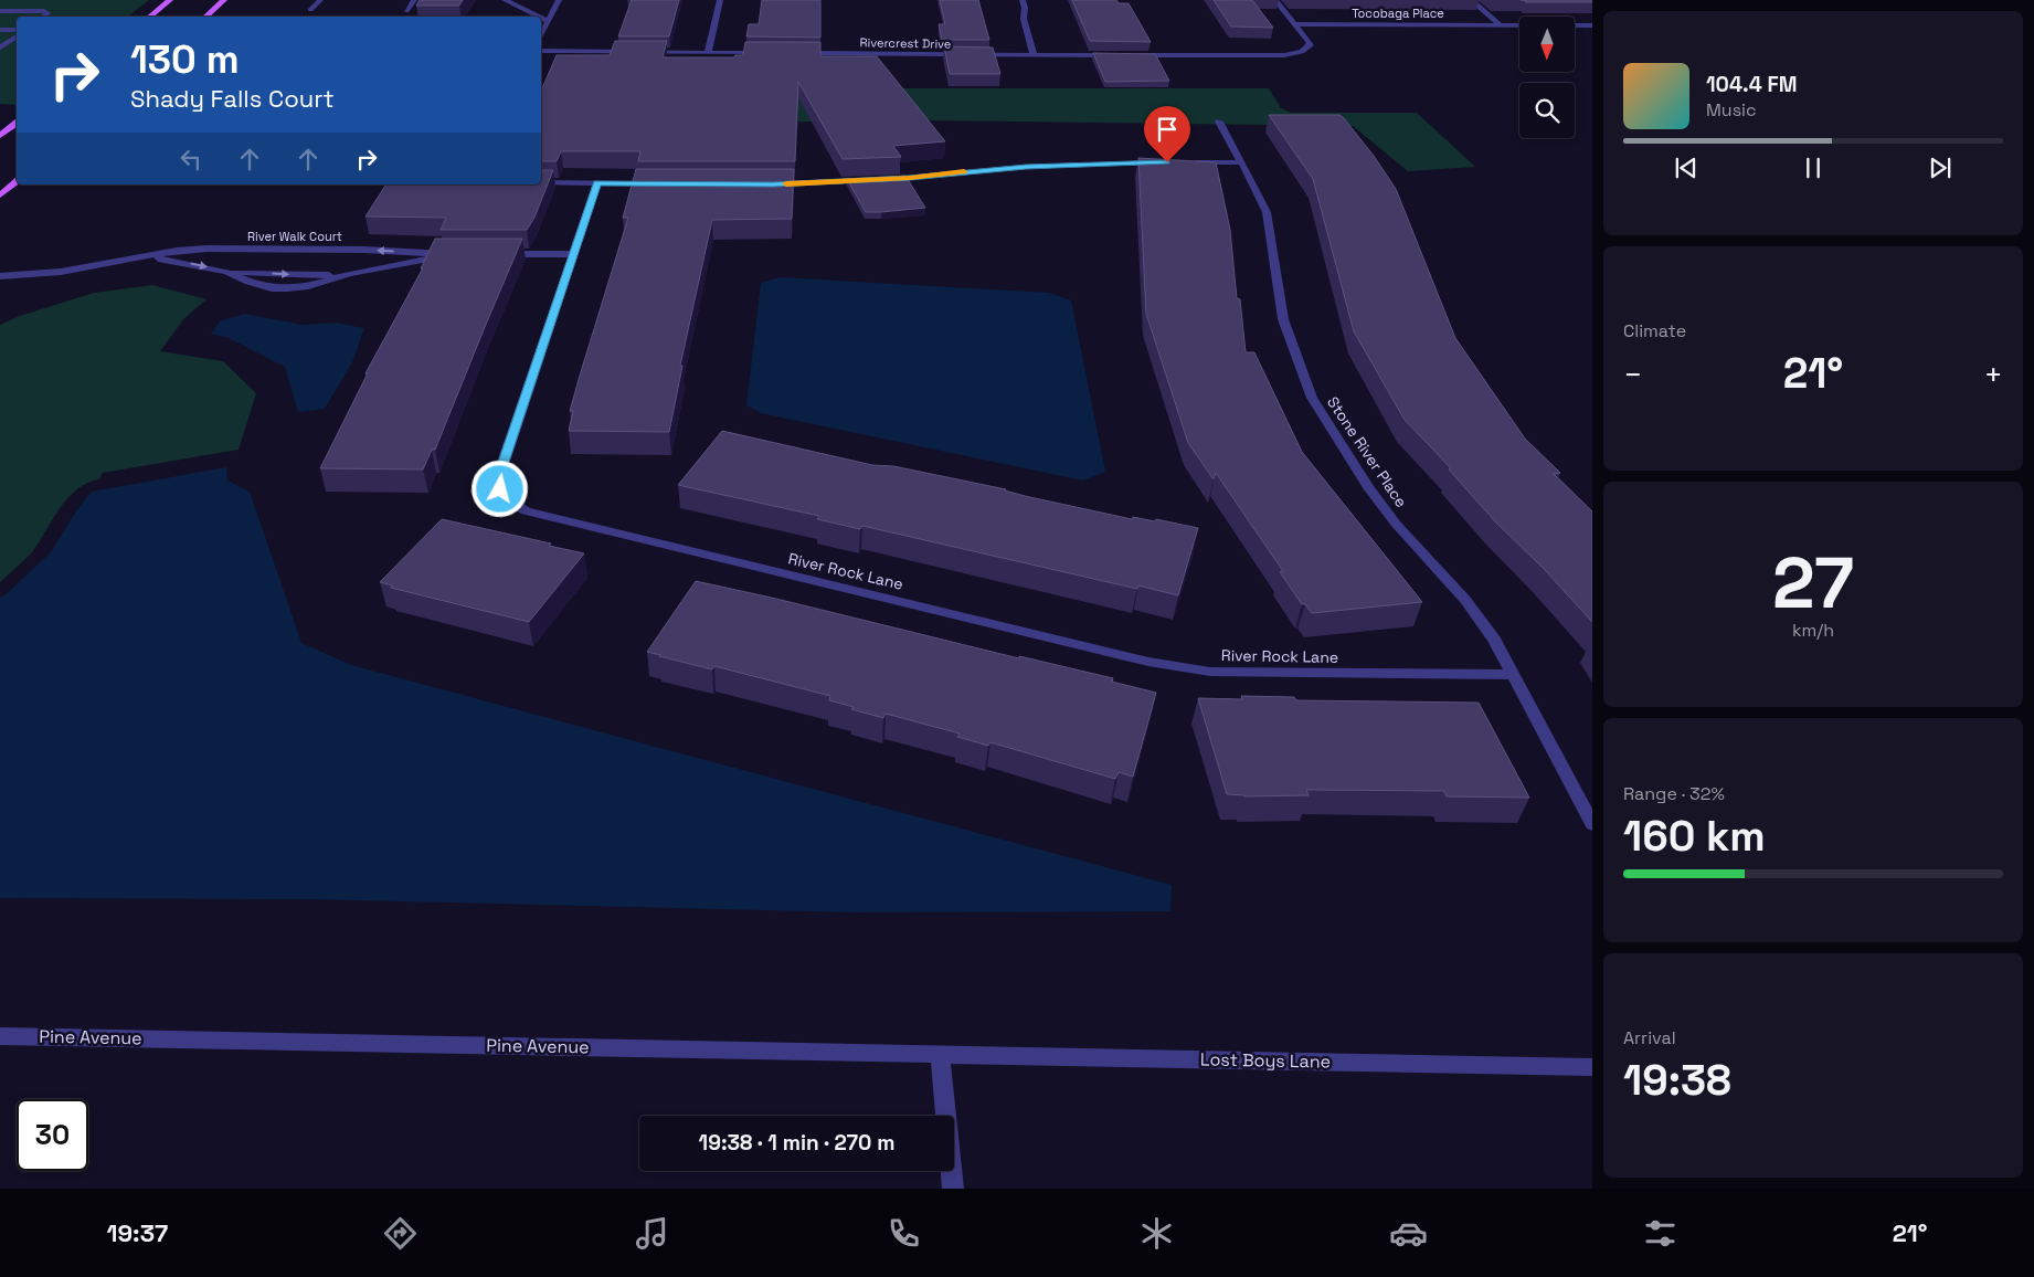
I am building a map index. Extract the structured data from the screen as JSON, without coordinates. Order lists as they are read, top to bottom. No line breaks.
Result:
{"streets":{"street":["Tocobaga Place","Rivercrest Drive","River Walk Court","Stone River Place","River Rock Lane","Pine Avenue","Lost Boys Lane"]},"crossings":[["Stone River Place","River Rock Lane"],["Pine Avenue","Lost Boys Lane"]],"north":"bottom","page":{"turn":["130 m","Shady Falls Court"],"song":["104.4 FM","Music"],"tile":["Climate",["27","km/h"],["Range · 32%","160 km"],["Arrival","19:38"]],"heat":["−","21°","+"],"limit":"30","trip":"19:38 · 1 min · 270 m","tabs":["19:37","21°"]}}
